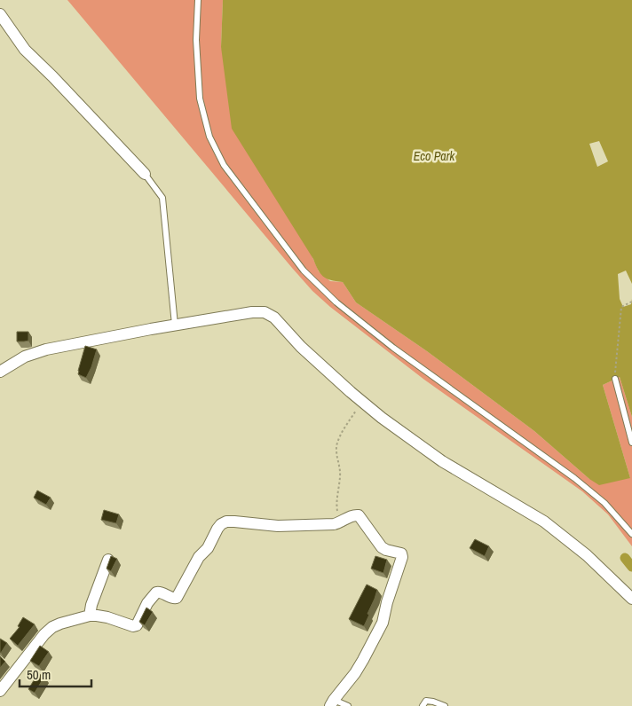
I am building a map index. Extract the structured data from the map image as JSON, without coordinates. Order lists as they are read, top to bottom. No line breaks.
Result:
{"water":["Eco Park"],"scale_bar":"50 m"}
